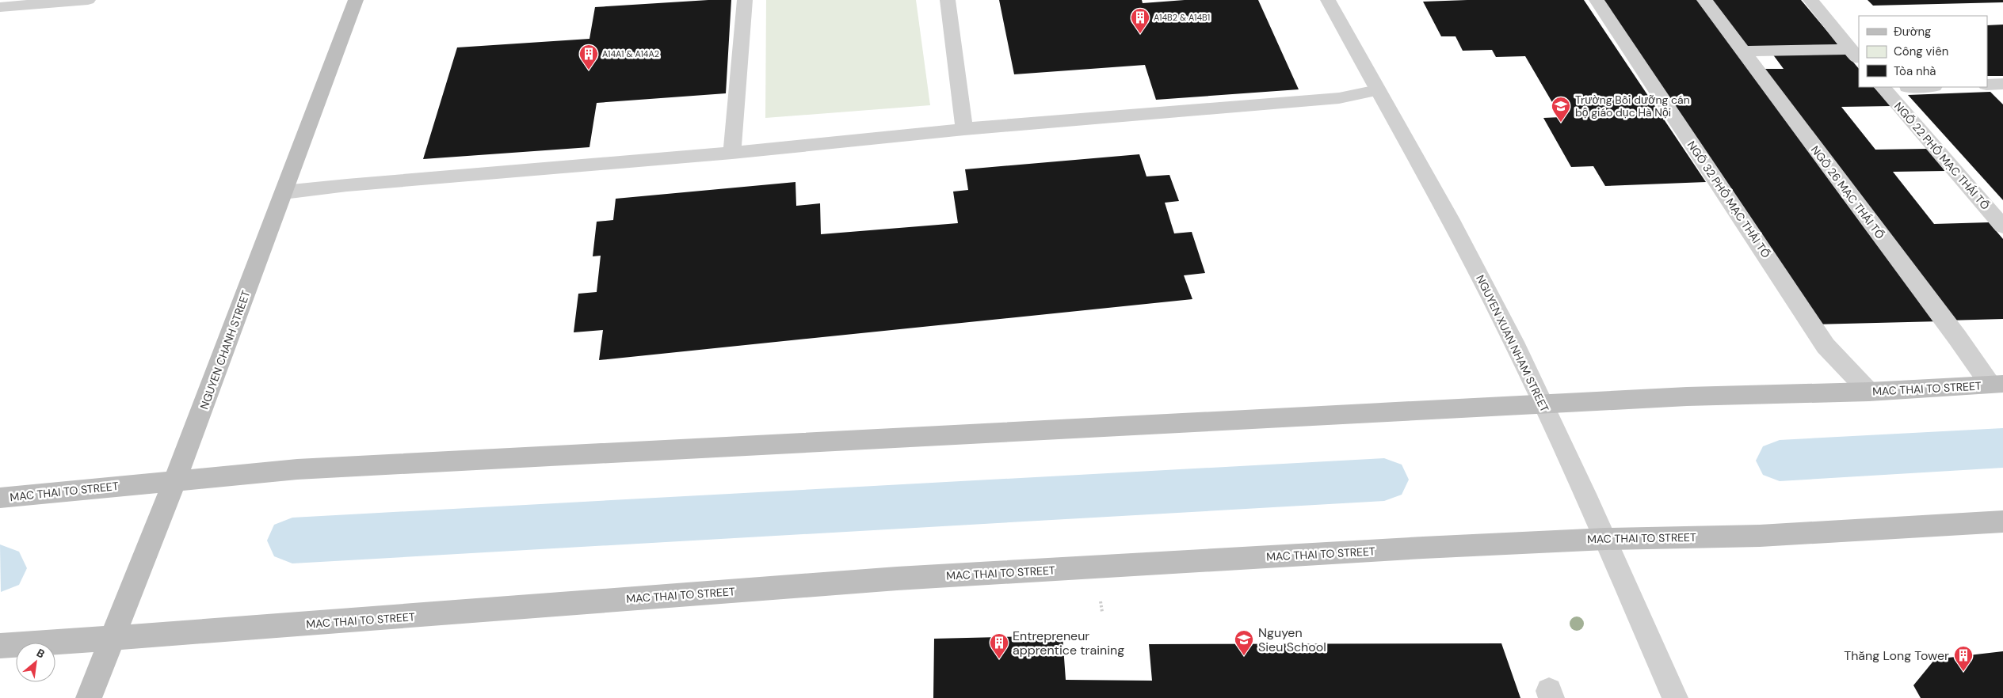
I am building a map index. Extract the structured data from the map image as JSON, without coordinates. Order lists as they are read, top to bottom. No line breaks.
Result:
{"streets":{"street":["NGÕ 22 PHỐ MẠC THÁI TỔ","NGÕ 26 MẠC THÁI TỔ","NGÕ 32 PHỐ MẠC THÁI TỔ","NGUYEN XUAN NHAM STREET","NGUYEN CHANH STREET","MAC THAI TO STREET"]},"crossings":[["NGÕ 26 MẠC THÁI TỔ","MAC THAI TO STREET"],["NGÕ 32 PHỐ MẠC THÁI TỔ","MAC THAI TO STREET"],["NGUYEN XUAN NHAM STREET","MAC THAI TO STREET"],["NGUYEN CHANH STREET","MAC THAI TO STREET"]],"places":{"building":["A14B2 & A14B1","A14A1 & A14A2","Entrepreneur apprentice training","Thăng Long Tower"],"school or university":["Trường Bồi dưỡng cán bộ giáo dục Hà Nội","Nguyen Sieu School"]},"legend":["Đường","Công viên","Tòa nhà"],"north":"top right"}
